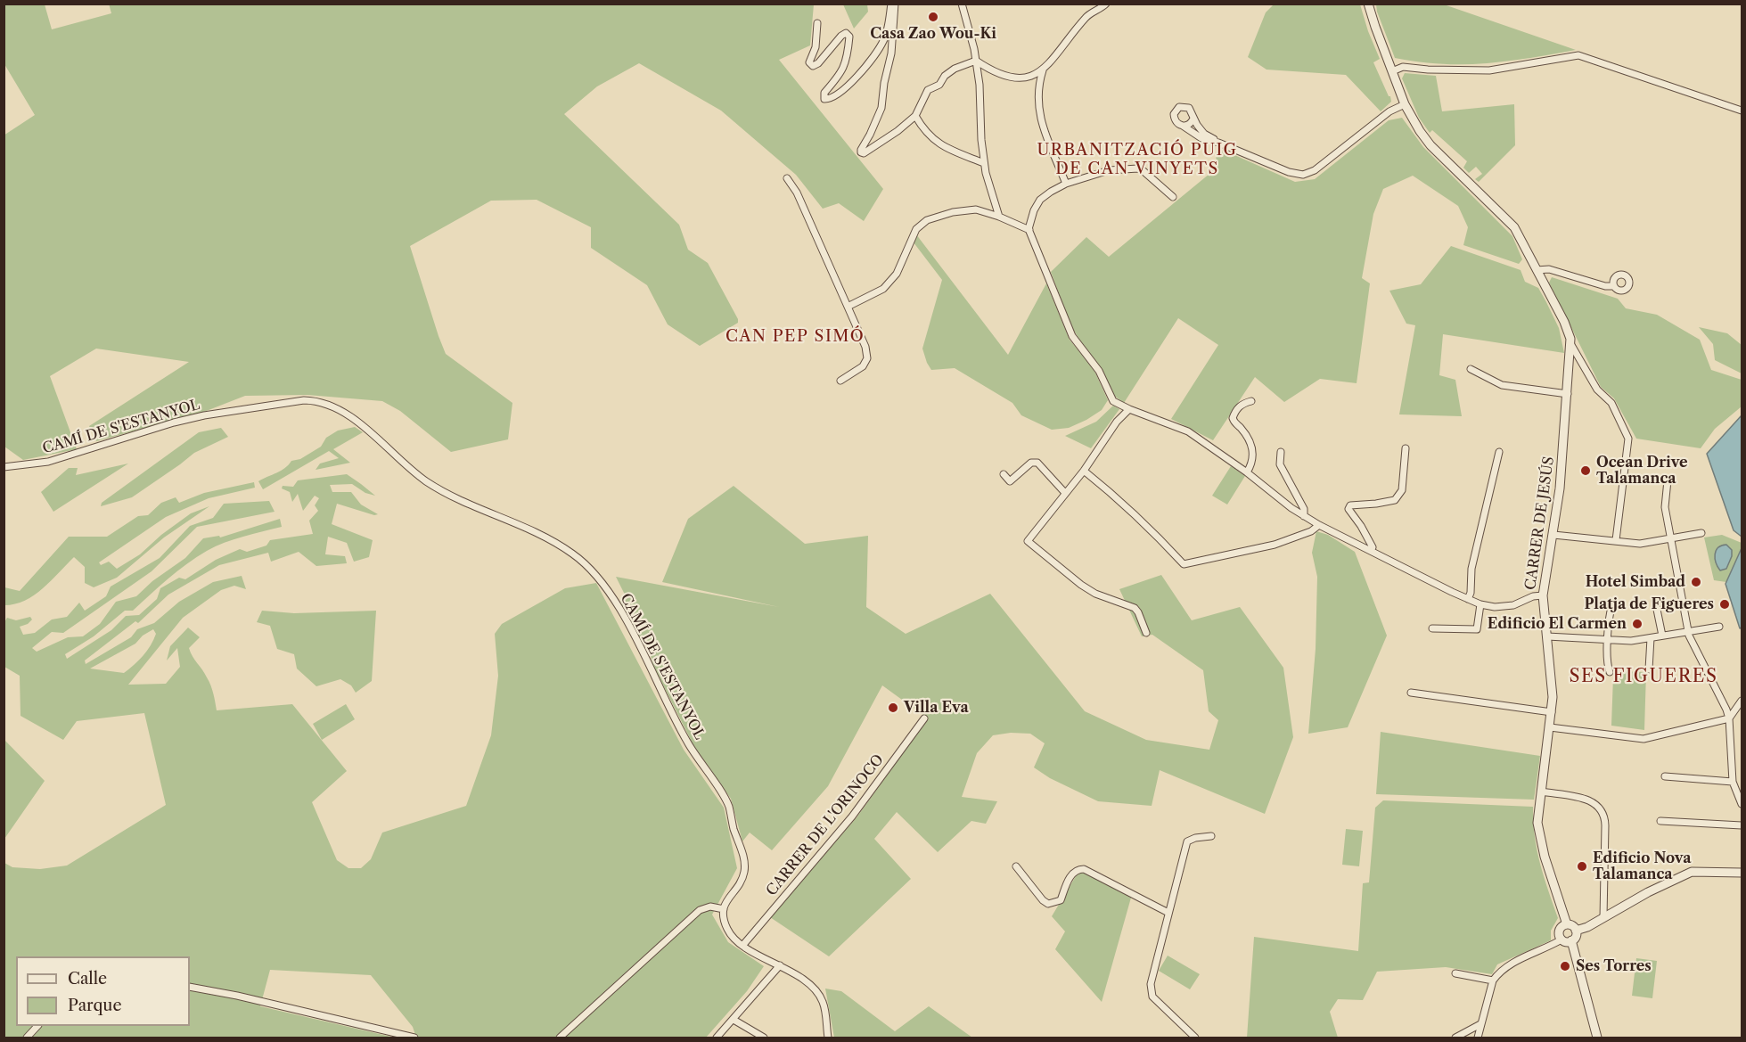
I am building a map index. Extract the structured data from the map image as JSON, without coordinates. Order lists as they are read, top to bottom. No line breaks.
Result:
{"streets":{"street":["CAMÍ DE S'ESTANYOL","CARRER DE JESÚS","CARRER DE L'ORINOCO"]},"districts":["URBANITZACIÓ PUIG DE CAN VINYETS","CAN PEP SIMÓ","SES FIGUERES"],"places":["Casa Zao Wou-Ki","Ocean Drive Talamanca","Hotel Simbad","Platja de Figueres","Edificio El Carmen","Villa Eva","Edificio Nova Talamanca","Ses Torres"],"legend":["Calle","Parque"]}
